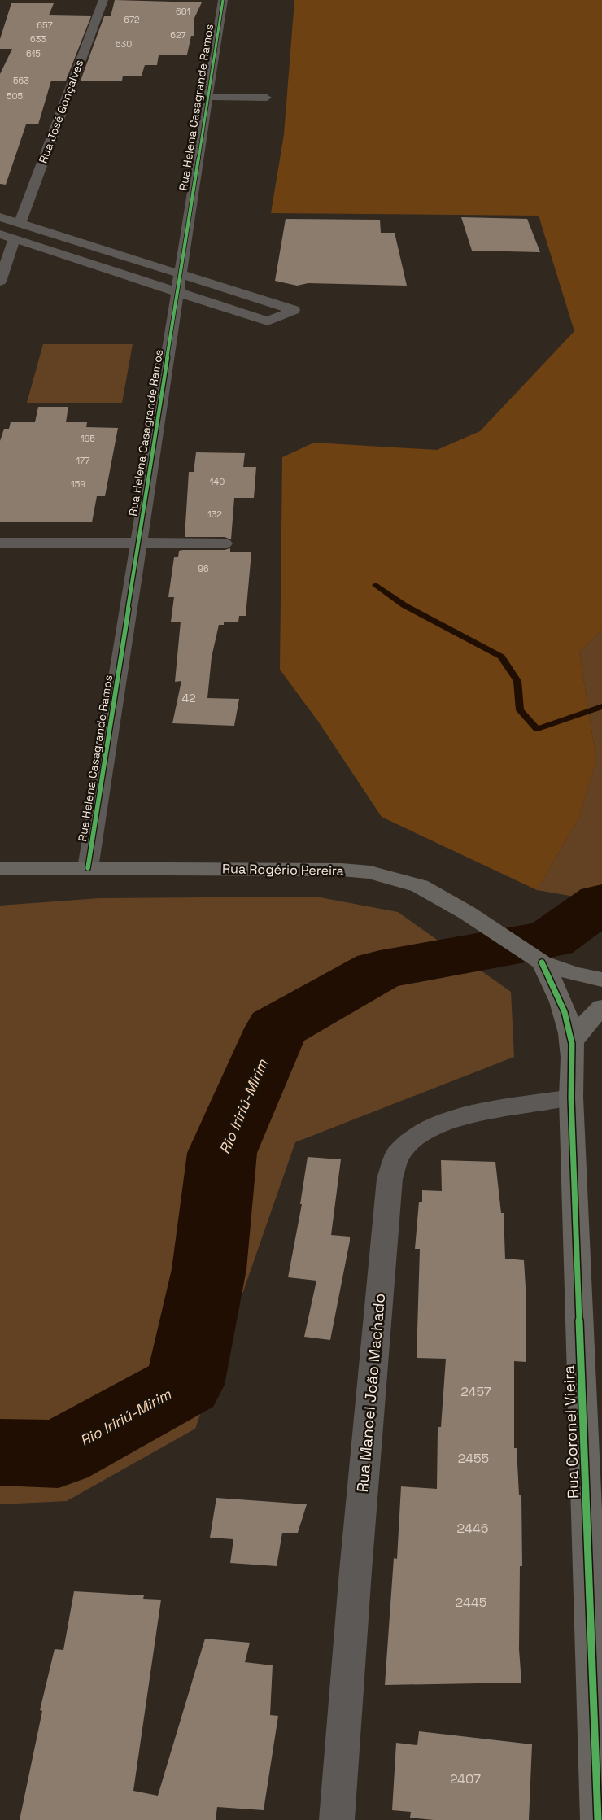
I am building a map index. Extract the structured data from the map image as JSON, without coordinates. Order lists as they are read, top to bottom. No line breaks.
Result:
{"streets":{"street":["Rua Helena Casagrande Ramos","Rua José Gonçalves","Rua Rogério Pereira","Rua Manoel João Machado","Rua Coronel Vieira"]},"crossings":[["Rua Helena Casagrande Ramos","Rua Rogério Pereira"],["Rua Rogério Pereira","Rua Coronel Vieira"],["Rua Manoel João Machado","Rua Coronel Vieira"]],"water":["Rio Iririú-Mirim"],"house_numbers":["681","672","657","627","633","630","615","563","505","195","177","140","159","132","96","42","2457","2455","2446","2445","2407"]}
